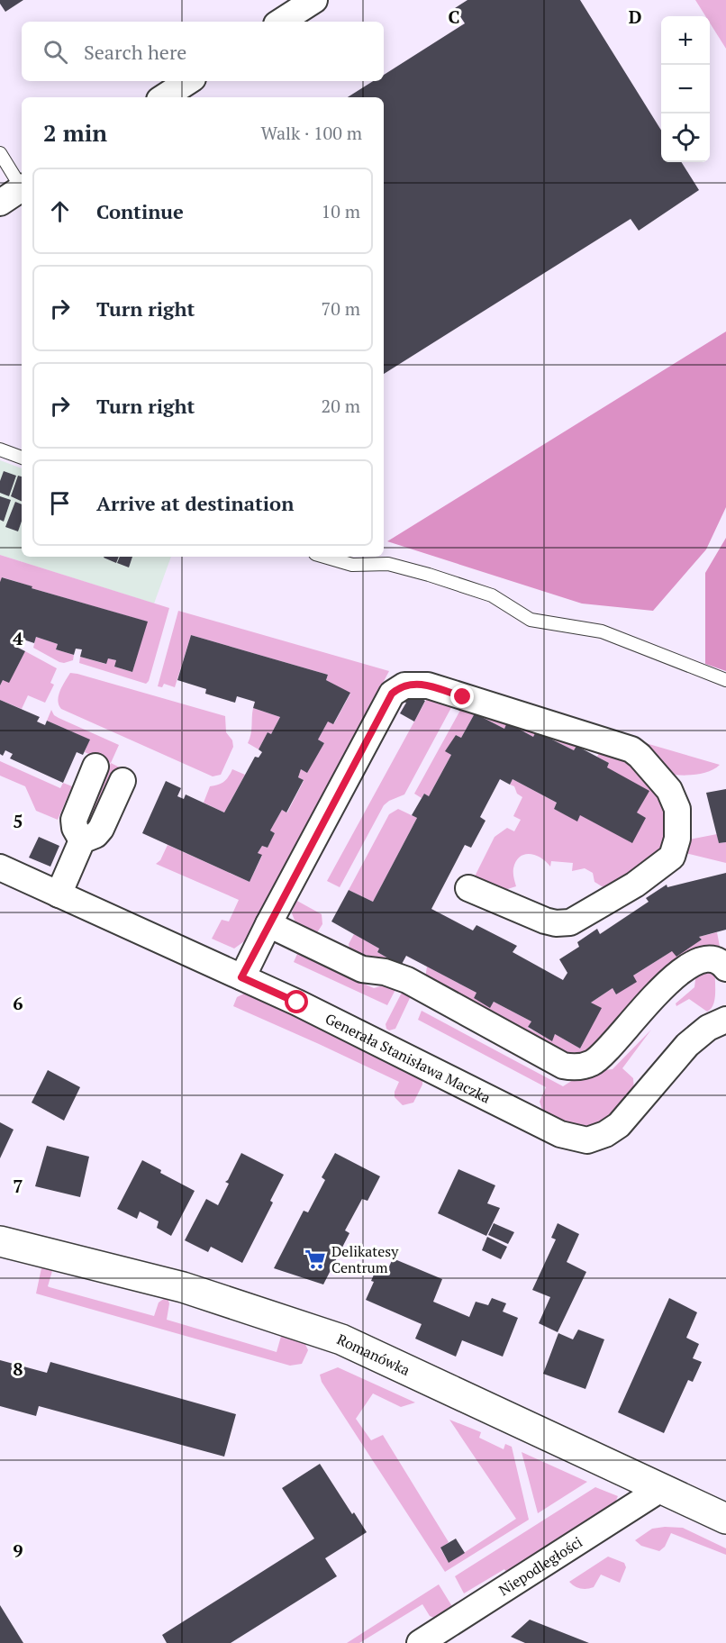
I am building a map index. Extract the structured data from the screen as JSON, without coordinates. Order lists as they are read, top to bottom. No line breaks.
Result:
{"streets":{"street":["Generała Stanisława Maczka","Romanówka","Niepodległości"]},"crossings":[["Romanówka","Niepodległości"]],"places":{"supermarket":["Delikatesy Centrum"]},"page":{"map_buttons":["+","−"],"search":"Search here","heading":["2 min","Walk · 100 m"],"list":[["Continue","10 m"],["Turn right","70 m"],["Turn right","20 m"],"Arrive at destination"]},"grid":{"columns":["C","D"],"rows":["4","5","6","7","8","9"]}}
